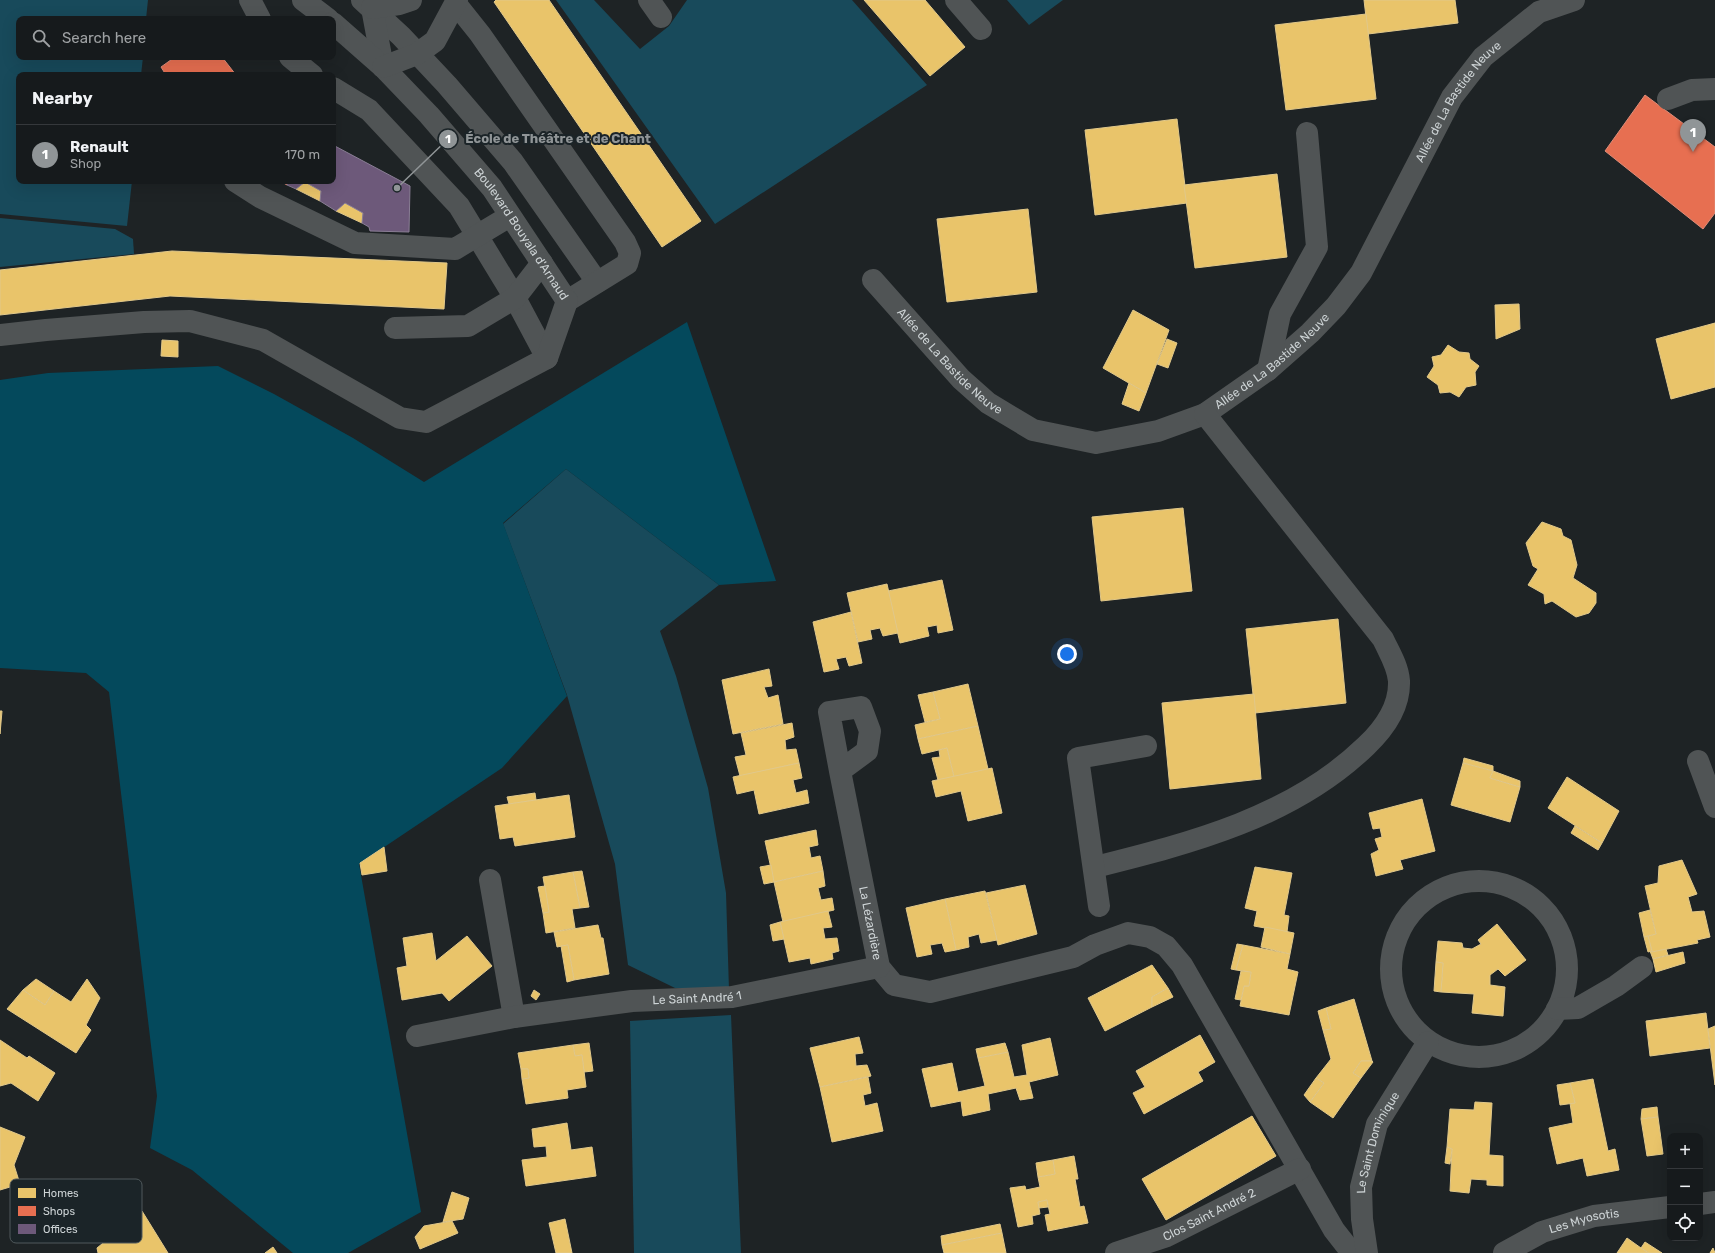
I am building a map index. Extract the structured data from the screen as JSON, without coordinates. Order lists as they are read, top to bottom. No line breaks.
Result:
{"streets":{"street":["Allée de La Bastide Neuve","Boulevard Bouyala d'Arnaud","La Lézardière","Le Saint André 1","Le Saint Dominique","Clos Saint André 2","Les Myosotis"]},"crossings":[["La Lézardière","Le Saint André 1"],["La Lézardière","Clos Saint André 2"]],"places":["École de Théâtre et de Chant"],"legend":["Homes","Shops","Offices"],"page":{"search":"Search here","heading":"Nearby","pins":"1","list":[{"mark":"1","name":"Renault","note":"Shop","value":"170 m"}],"map_buttons":["+","−"]}}
